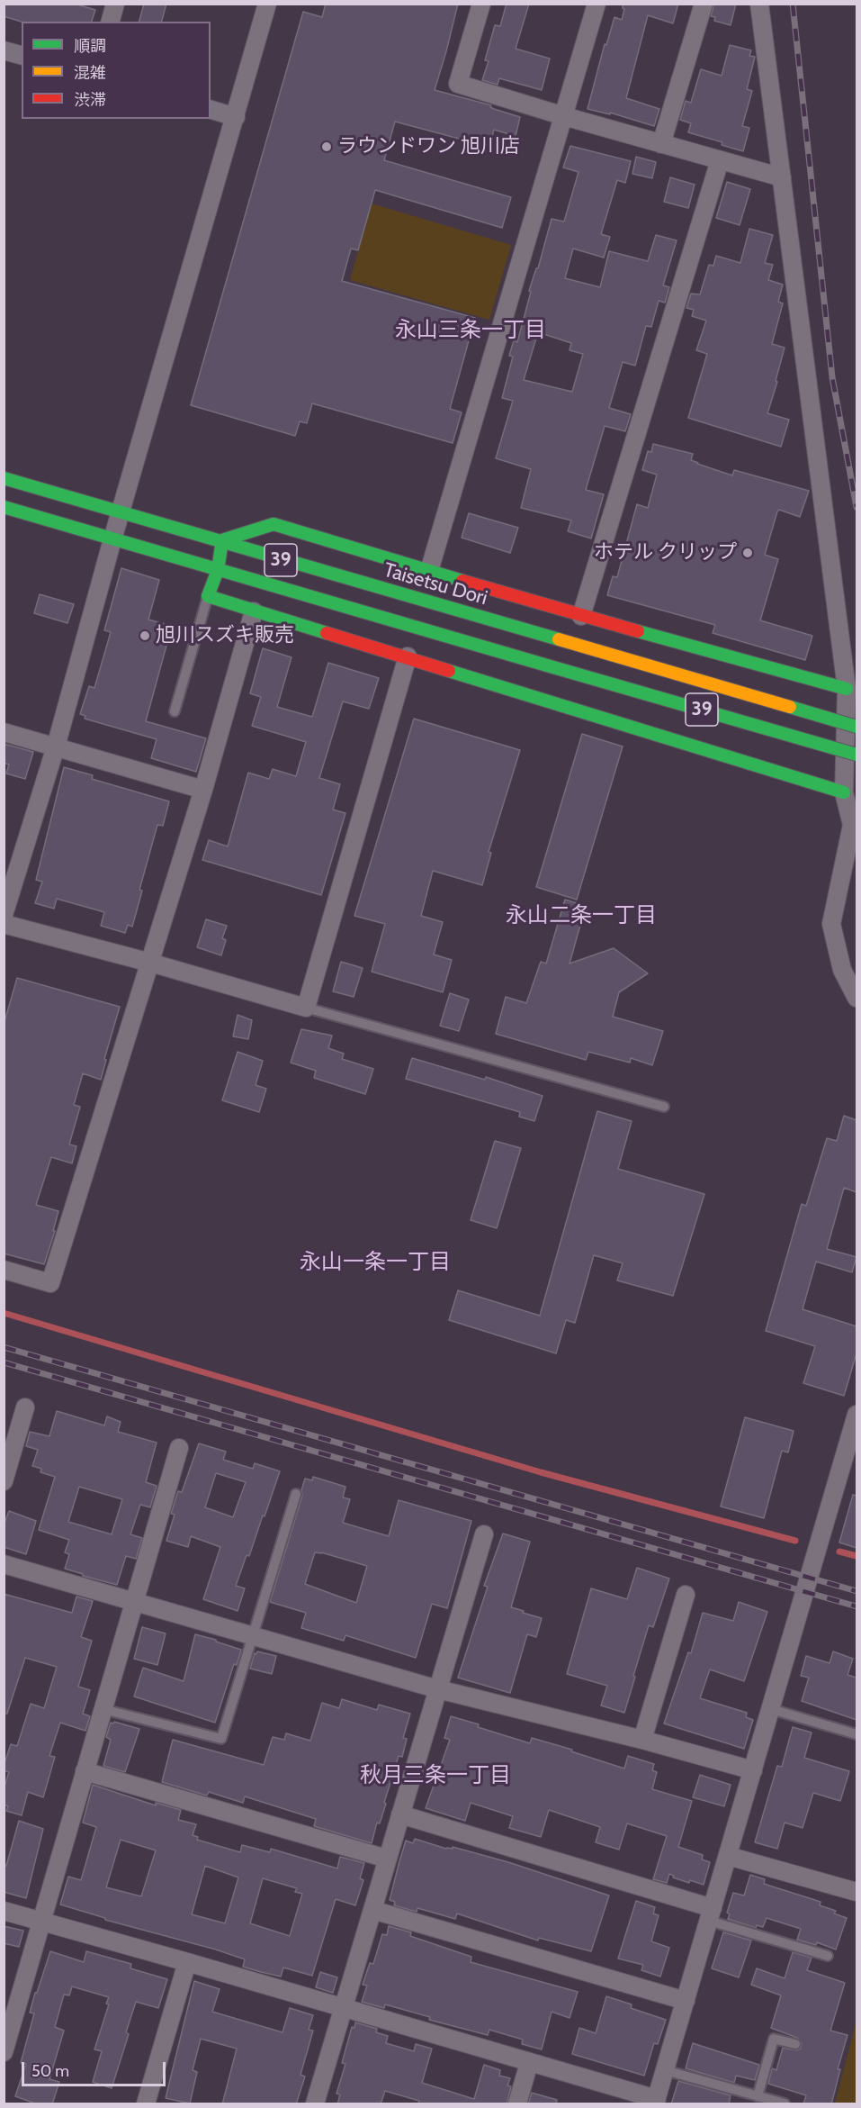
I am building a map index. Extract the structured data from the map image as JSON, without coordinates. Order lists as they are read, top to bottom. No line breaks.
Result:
{"streets":{"main road":["39","Taisetsu Dori"]},"districts":["永山三条一丁目","永山二条一丁目","永山一条一丁目","秋月三条一丁目"],"places":["ラウンドワン 旭川店","ホテル クリップ","旭川スズキ販売"],"legend":["順調","混雑","渋滞"],"scale_bar":"50 m"}
